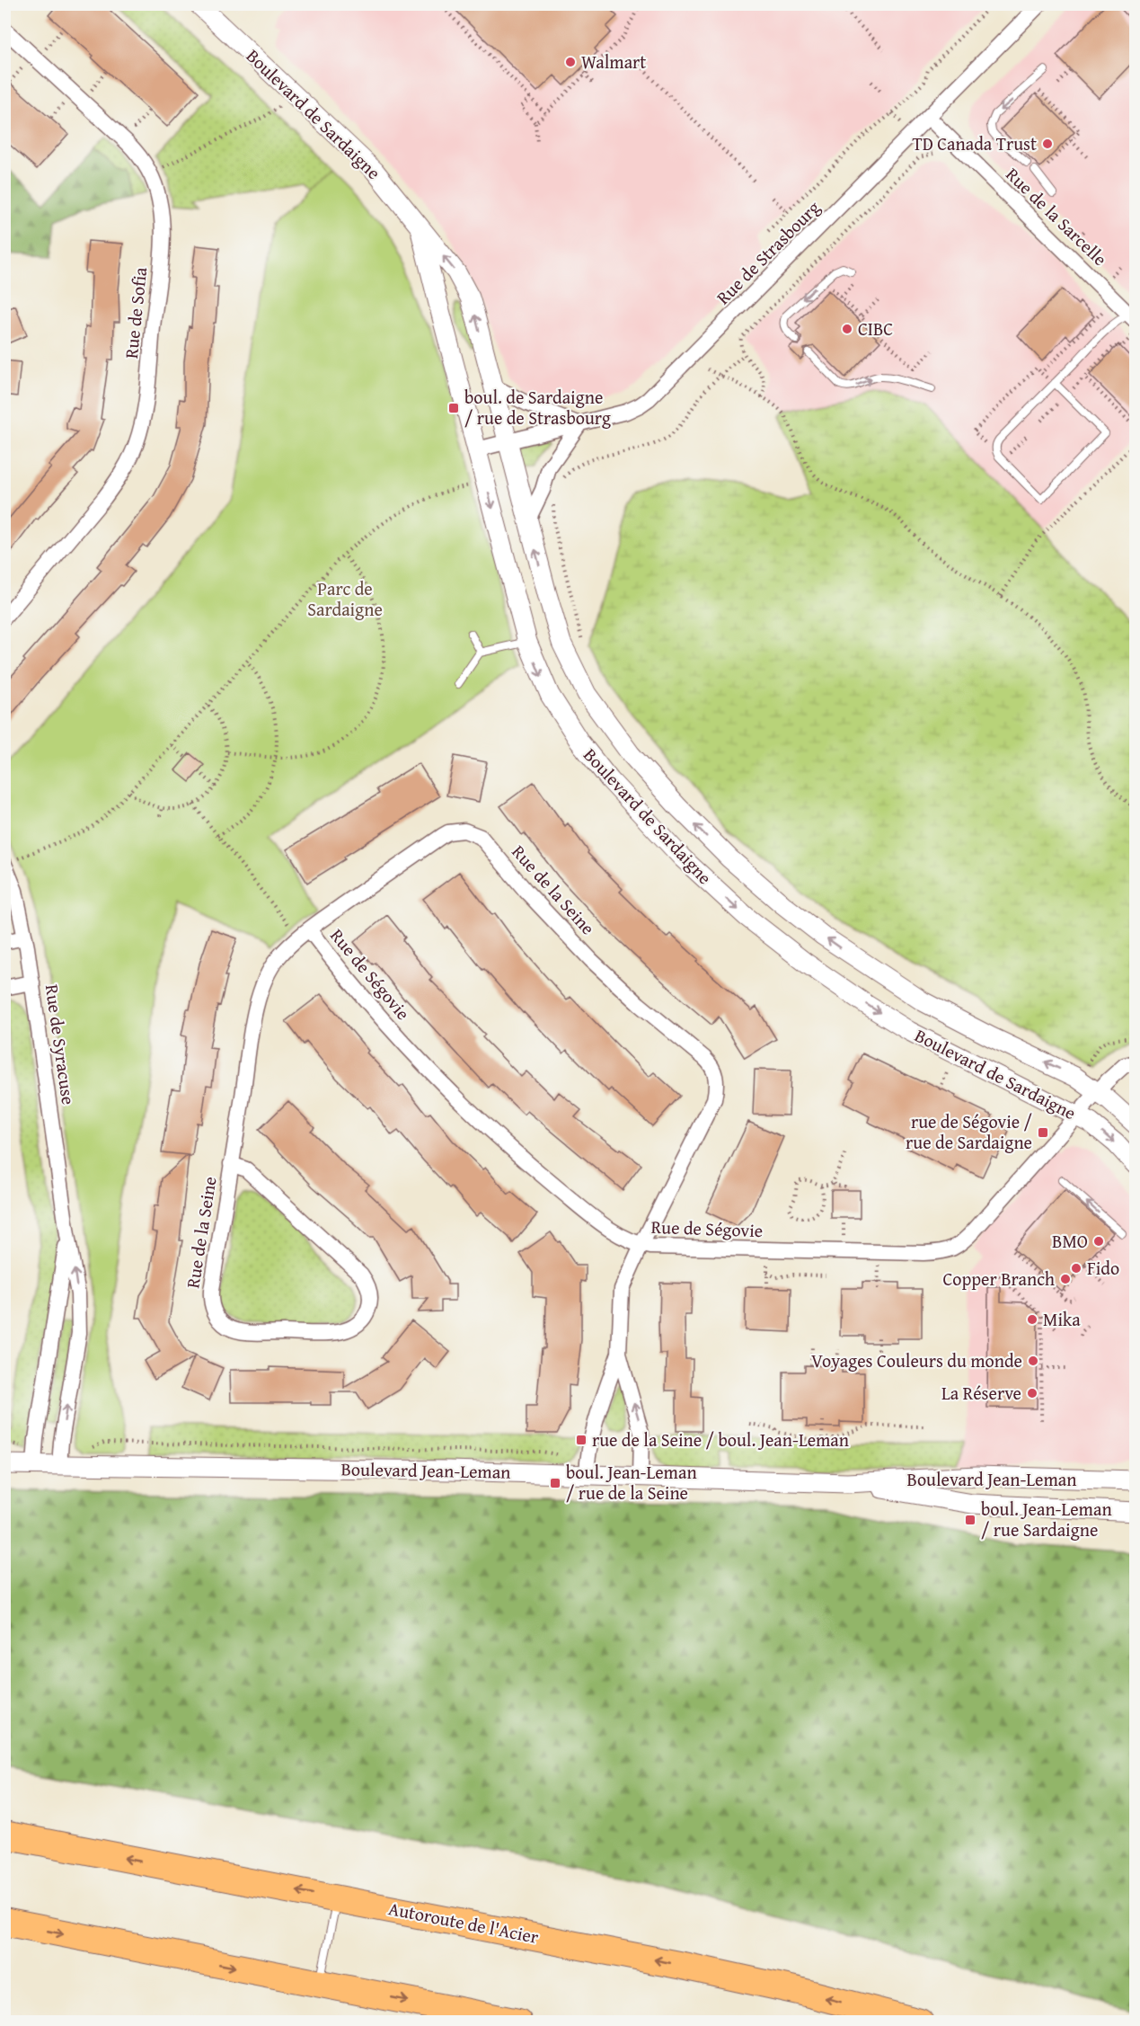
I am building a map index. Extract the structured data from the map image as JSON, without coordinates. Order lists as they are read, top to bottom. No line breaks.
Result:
{"streets":{"highway":["Autoroute de l'Acier"],"street":["Boulevard de Sardaigne","Rue de la Sarcelle","Rue de Strasbourg","Rue de Sofia","Rue de la Seine","Rue de Ségovie","Rue de Syracuse","Boulevard Jean-Leman"]},"crossings":[["Boulevard de Sardaigne","Rue de Strasbourg"],["Boulevard de Sardaigne","Rue de Ségovie"],["Rue de la Sarcelle","Rue de Strasbourg"],["Rue de la Seine","Rue de Ségovie"],["Rue de la Seine","Boulevard Jean-Leman"],["Rue de Syracuse","Boulevard Jean-Leman"]],"parks":["Parc de Sardaigne"],"places":{"other":["Walmart","TD Canada Trust","CIBC","BMO","Fido","Copper Branch","Mika","Voyages Couleurs du monde","La Réserve"],"transit":["boul. de Sardaigne / rue de Strasbourg","rue de Ségovie / rue de Sardaigne","rue de la Seine / boul. Jean-Leman","boul. Jean-Leman / rue de la Seine","boul. Jean-Leman / rue Sardaigne"]}}
